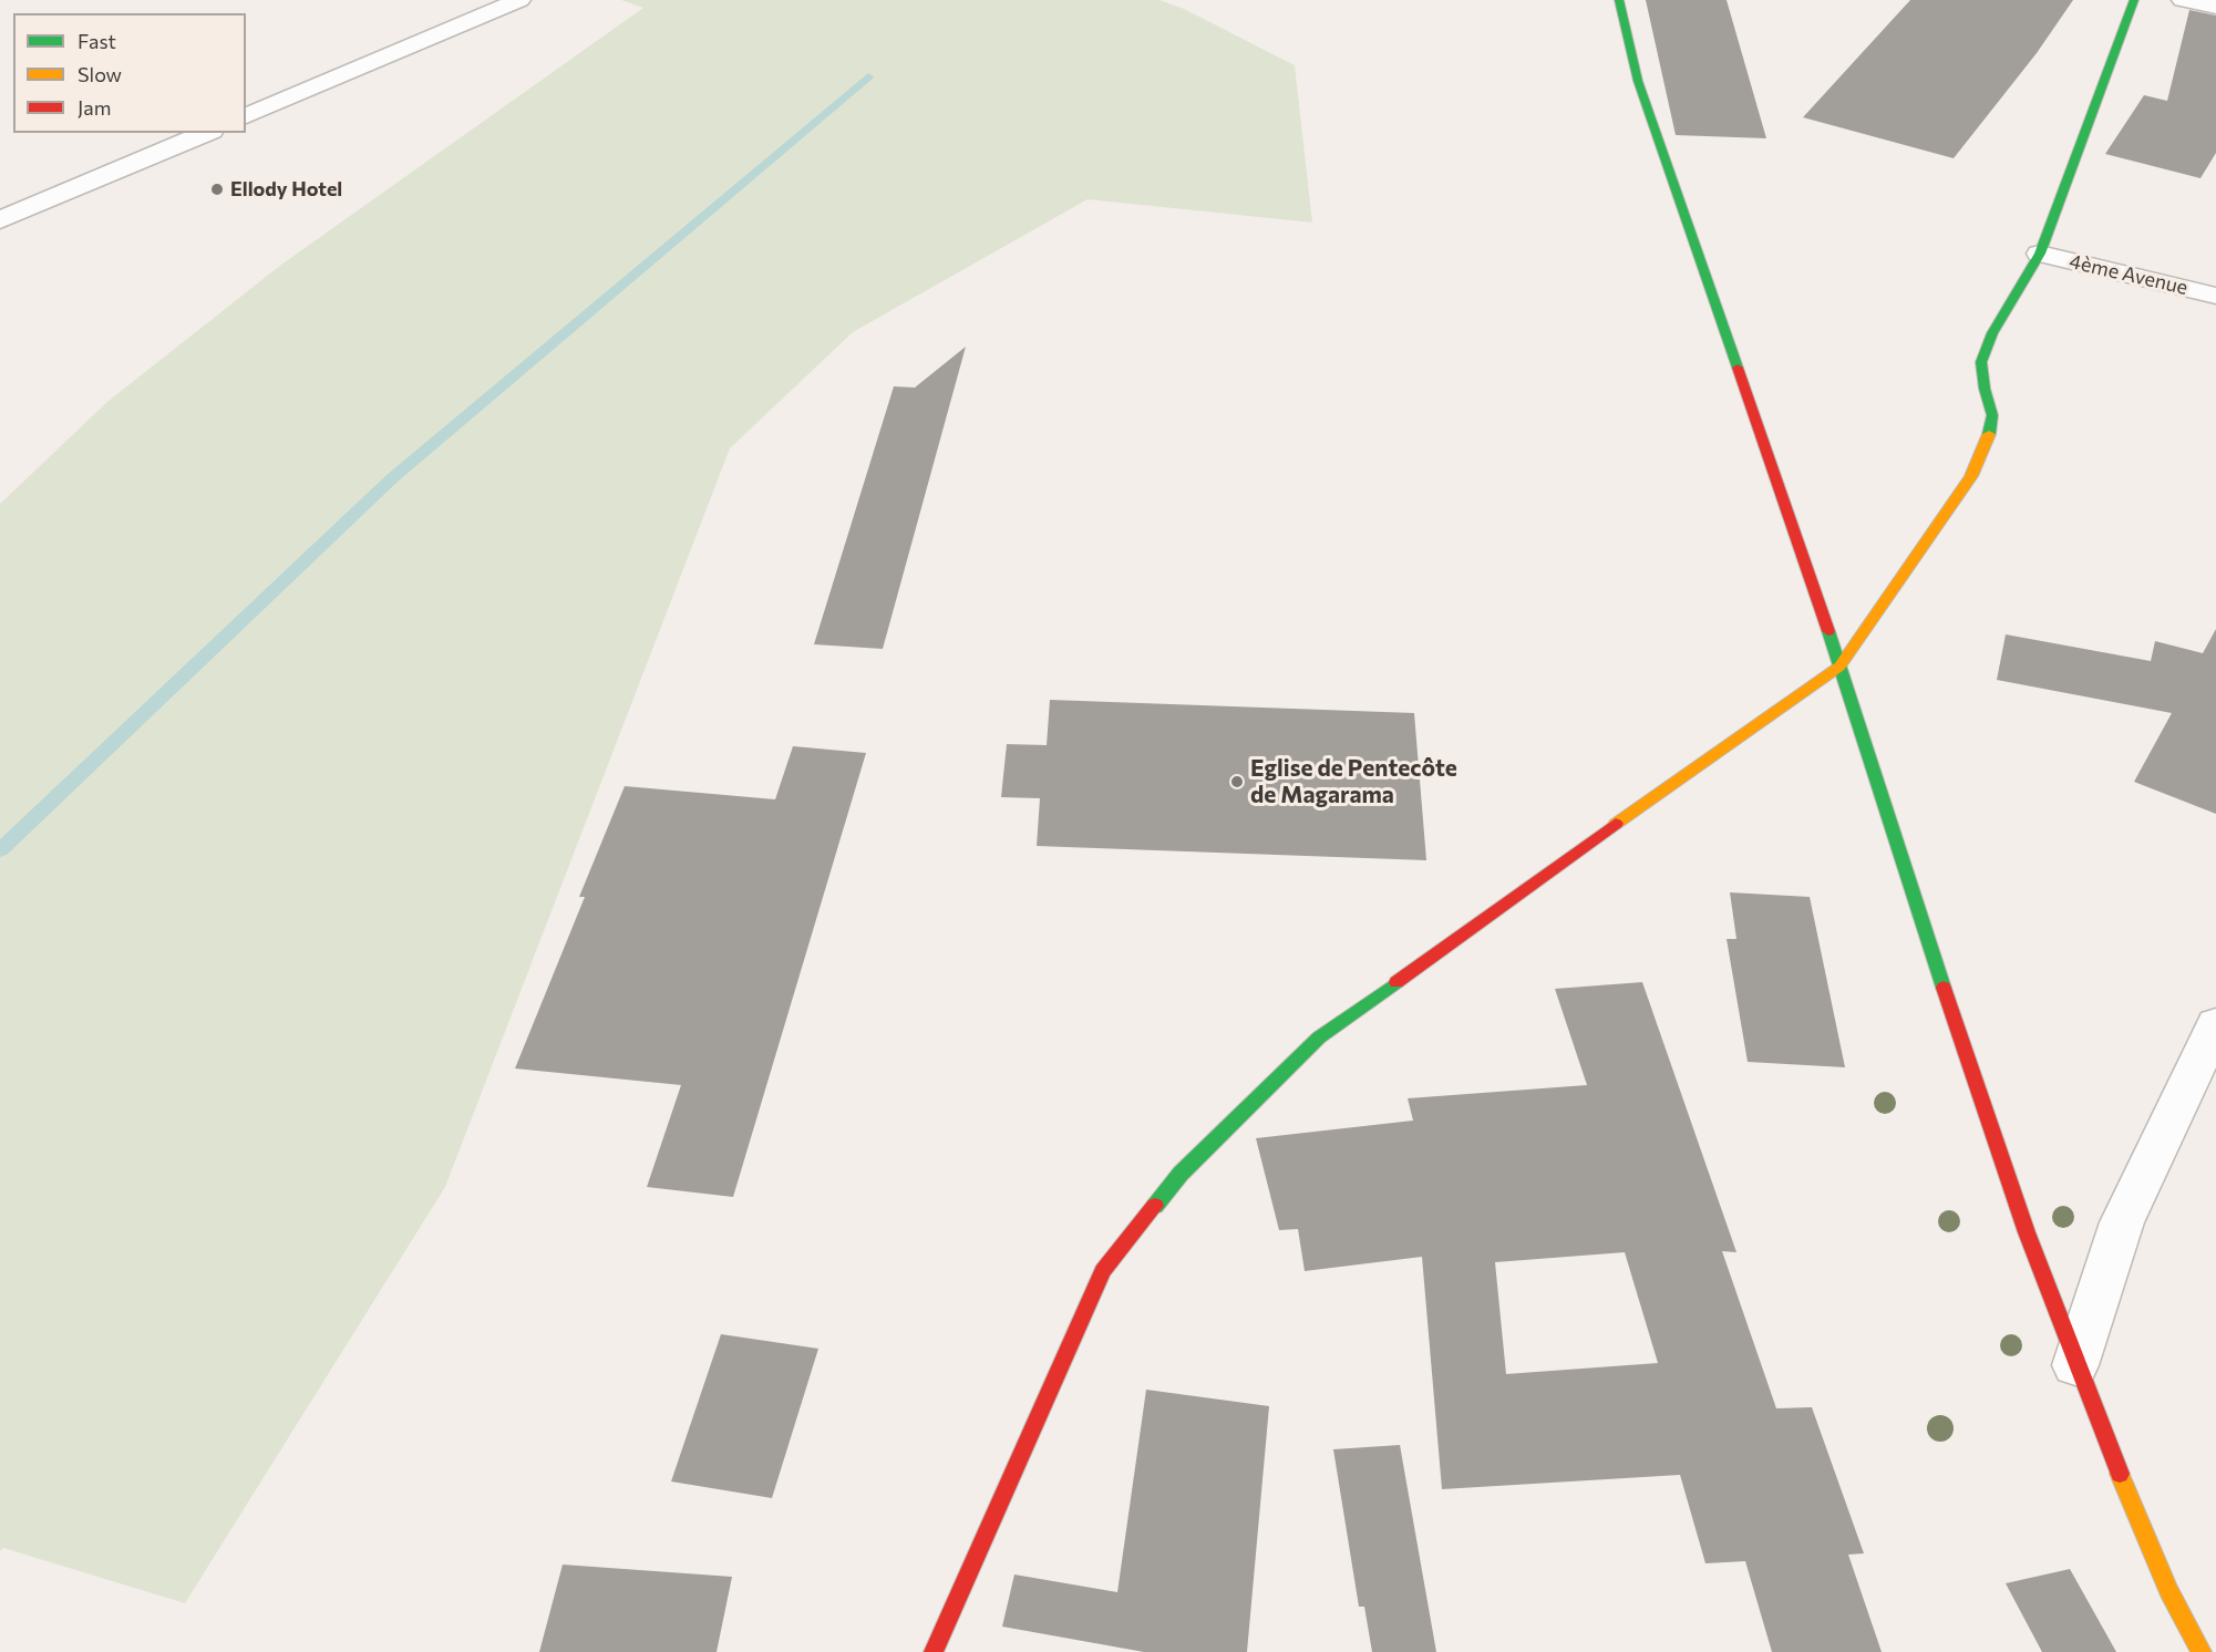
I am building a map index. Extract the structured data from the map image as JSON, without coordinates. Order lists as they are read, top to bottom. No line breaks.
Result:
{"streets":{"street":["4ème Avenue"]},"places":["Ellody Hotel","Eglise de Pentecôte de Magarama"],"legend":["Fast","Slow","Jam"]}
